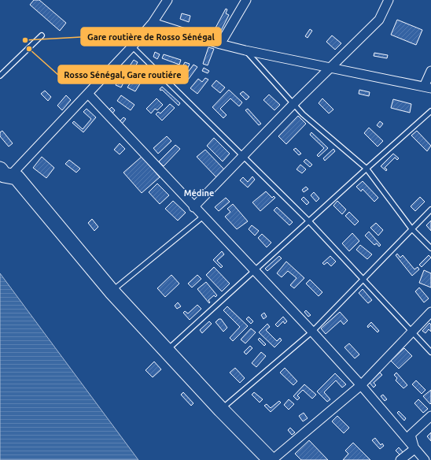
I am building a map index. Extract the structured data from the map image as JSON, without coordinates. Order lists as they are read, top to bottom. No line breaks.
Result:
{"districts":["Médine"],"places":["Gare routière de Rosso Sénégal","Rosso Sénégal, Gare routiére"]}
